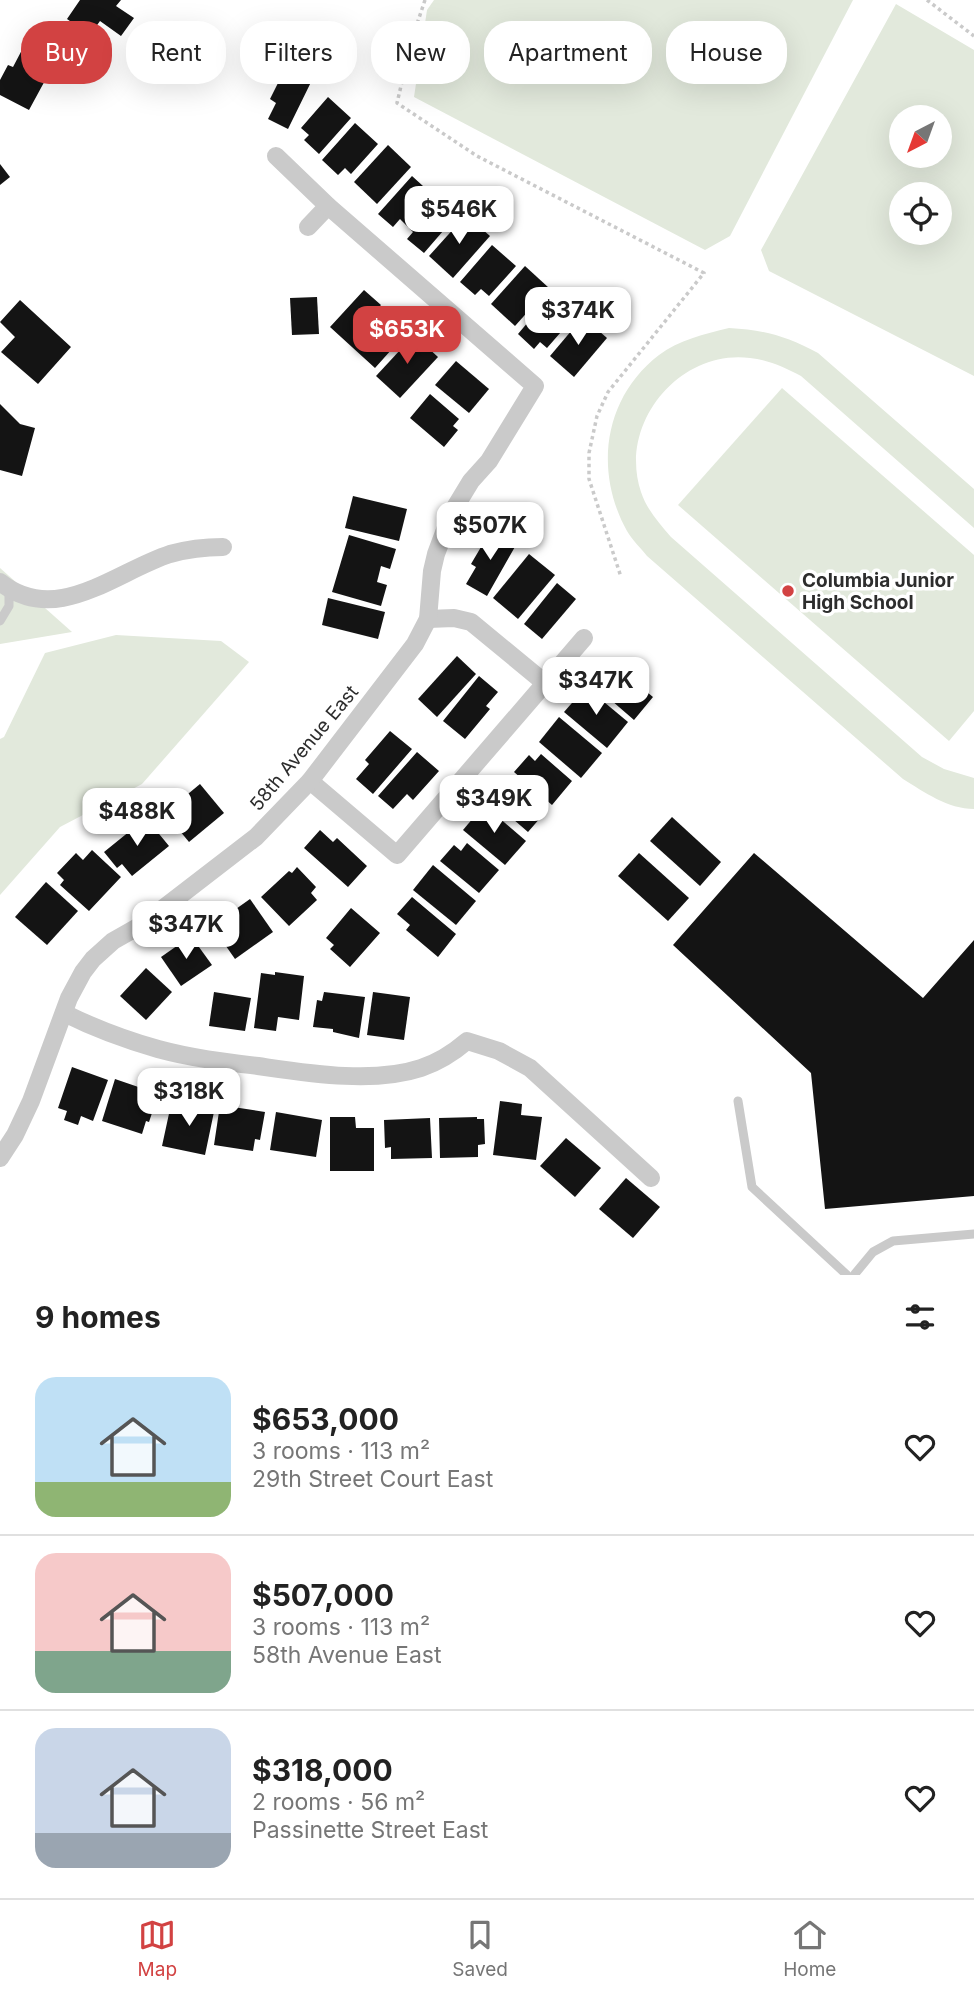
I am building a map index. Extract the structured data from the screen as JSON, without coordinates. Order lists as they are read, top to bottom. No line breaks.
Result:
{"streets":{"street":["58th Avenue East"]},"places":["Columbia Junior High School"],"north":"bottom left","page":{"chip":["Buy","Rent","Filters","New","Apartment","House"],"price":["$546K","$374K","$653K","$507K","$347K","$349K","$488K","$347K","$318K"],"heading":"9 homes","list":[{"name":"$653,000","note":"3 rooms · 113 m² · 29th Street Court East"},{"name":"$507,000","note":"3 rooms · 113 m² · 58th Avenue East"},{"name":"$318,000","note":"2 rooms · 56 m² · Passinette Street East"}],"tabs":["Map","Saved","Home"]}}
